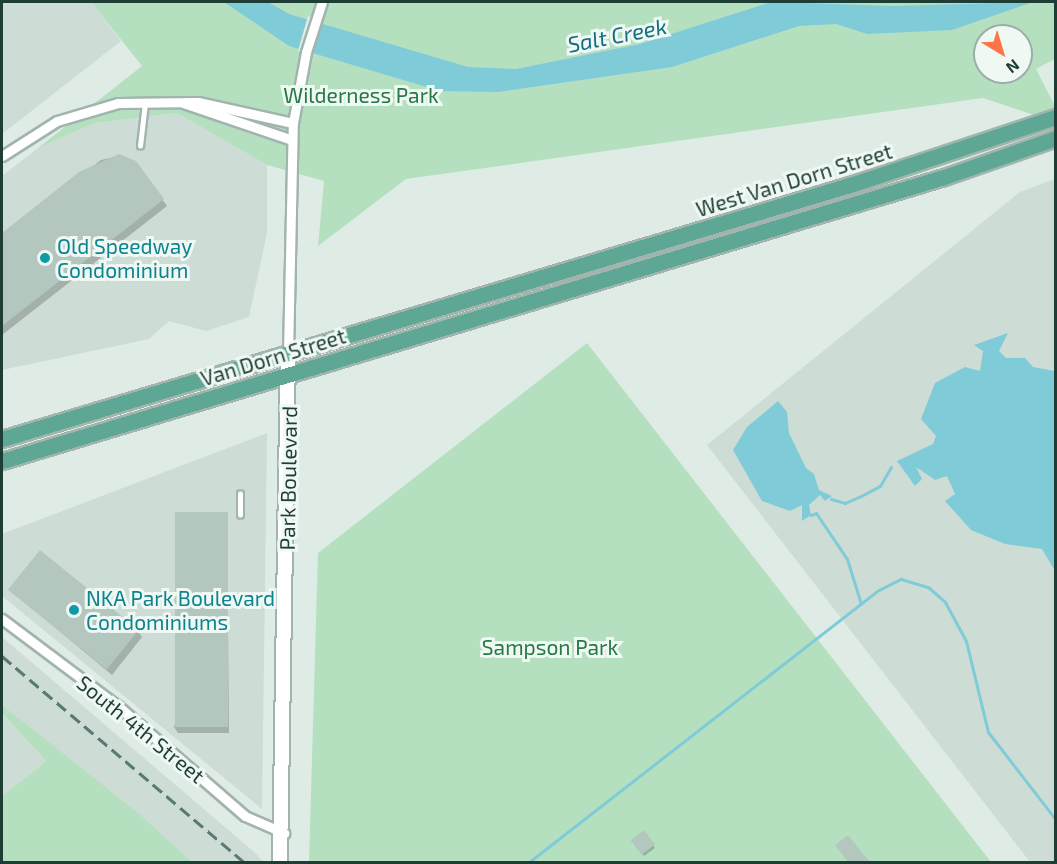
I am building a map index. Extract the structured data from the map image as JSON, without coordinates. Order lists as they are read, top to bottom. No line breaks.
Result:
{"streets":{"main road":["West Van Dorn Street","Van Dorn Street","Park Boulevard"],"street":["South 4th Street"]},"crossings":[["West Van Dorn Street","Van Dorn Street"],["Van Dorn Street","Park Boulevard"],["Park Boulevard","South 4th Street"]],"water":["Salt Creek"],"parks":["Wilderness Park","Sampson Park"],"places":["Old Speedway Condominium","NKA Park Boulevard Condominiums"],"north":"bottom right"}
